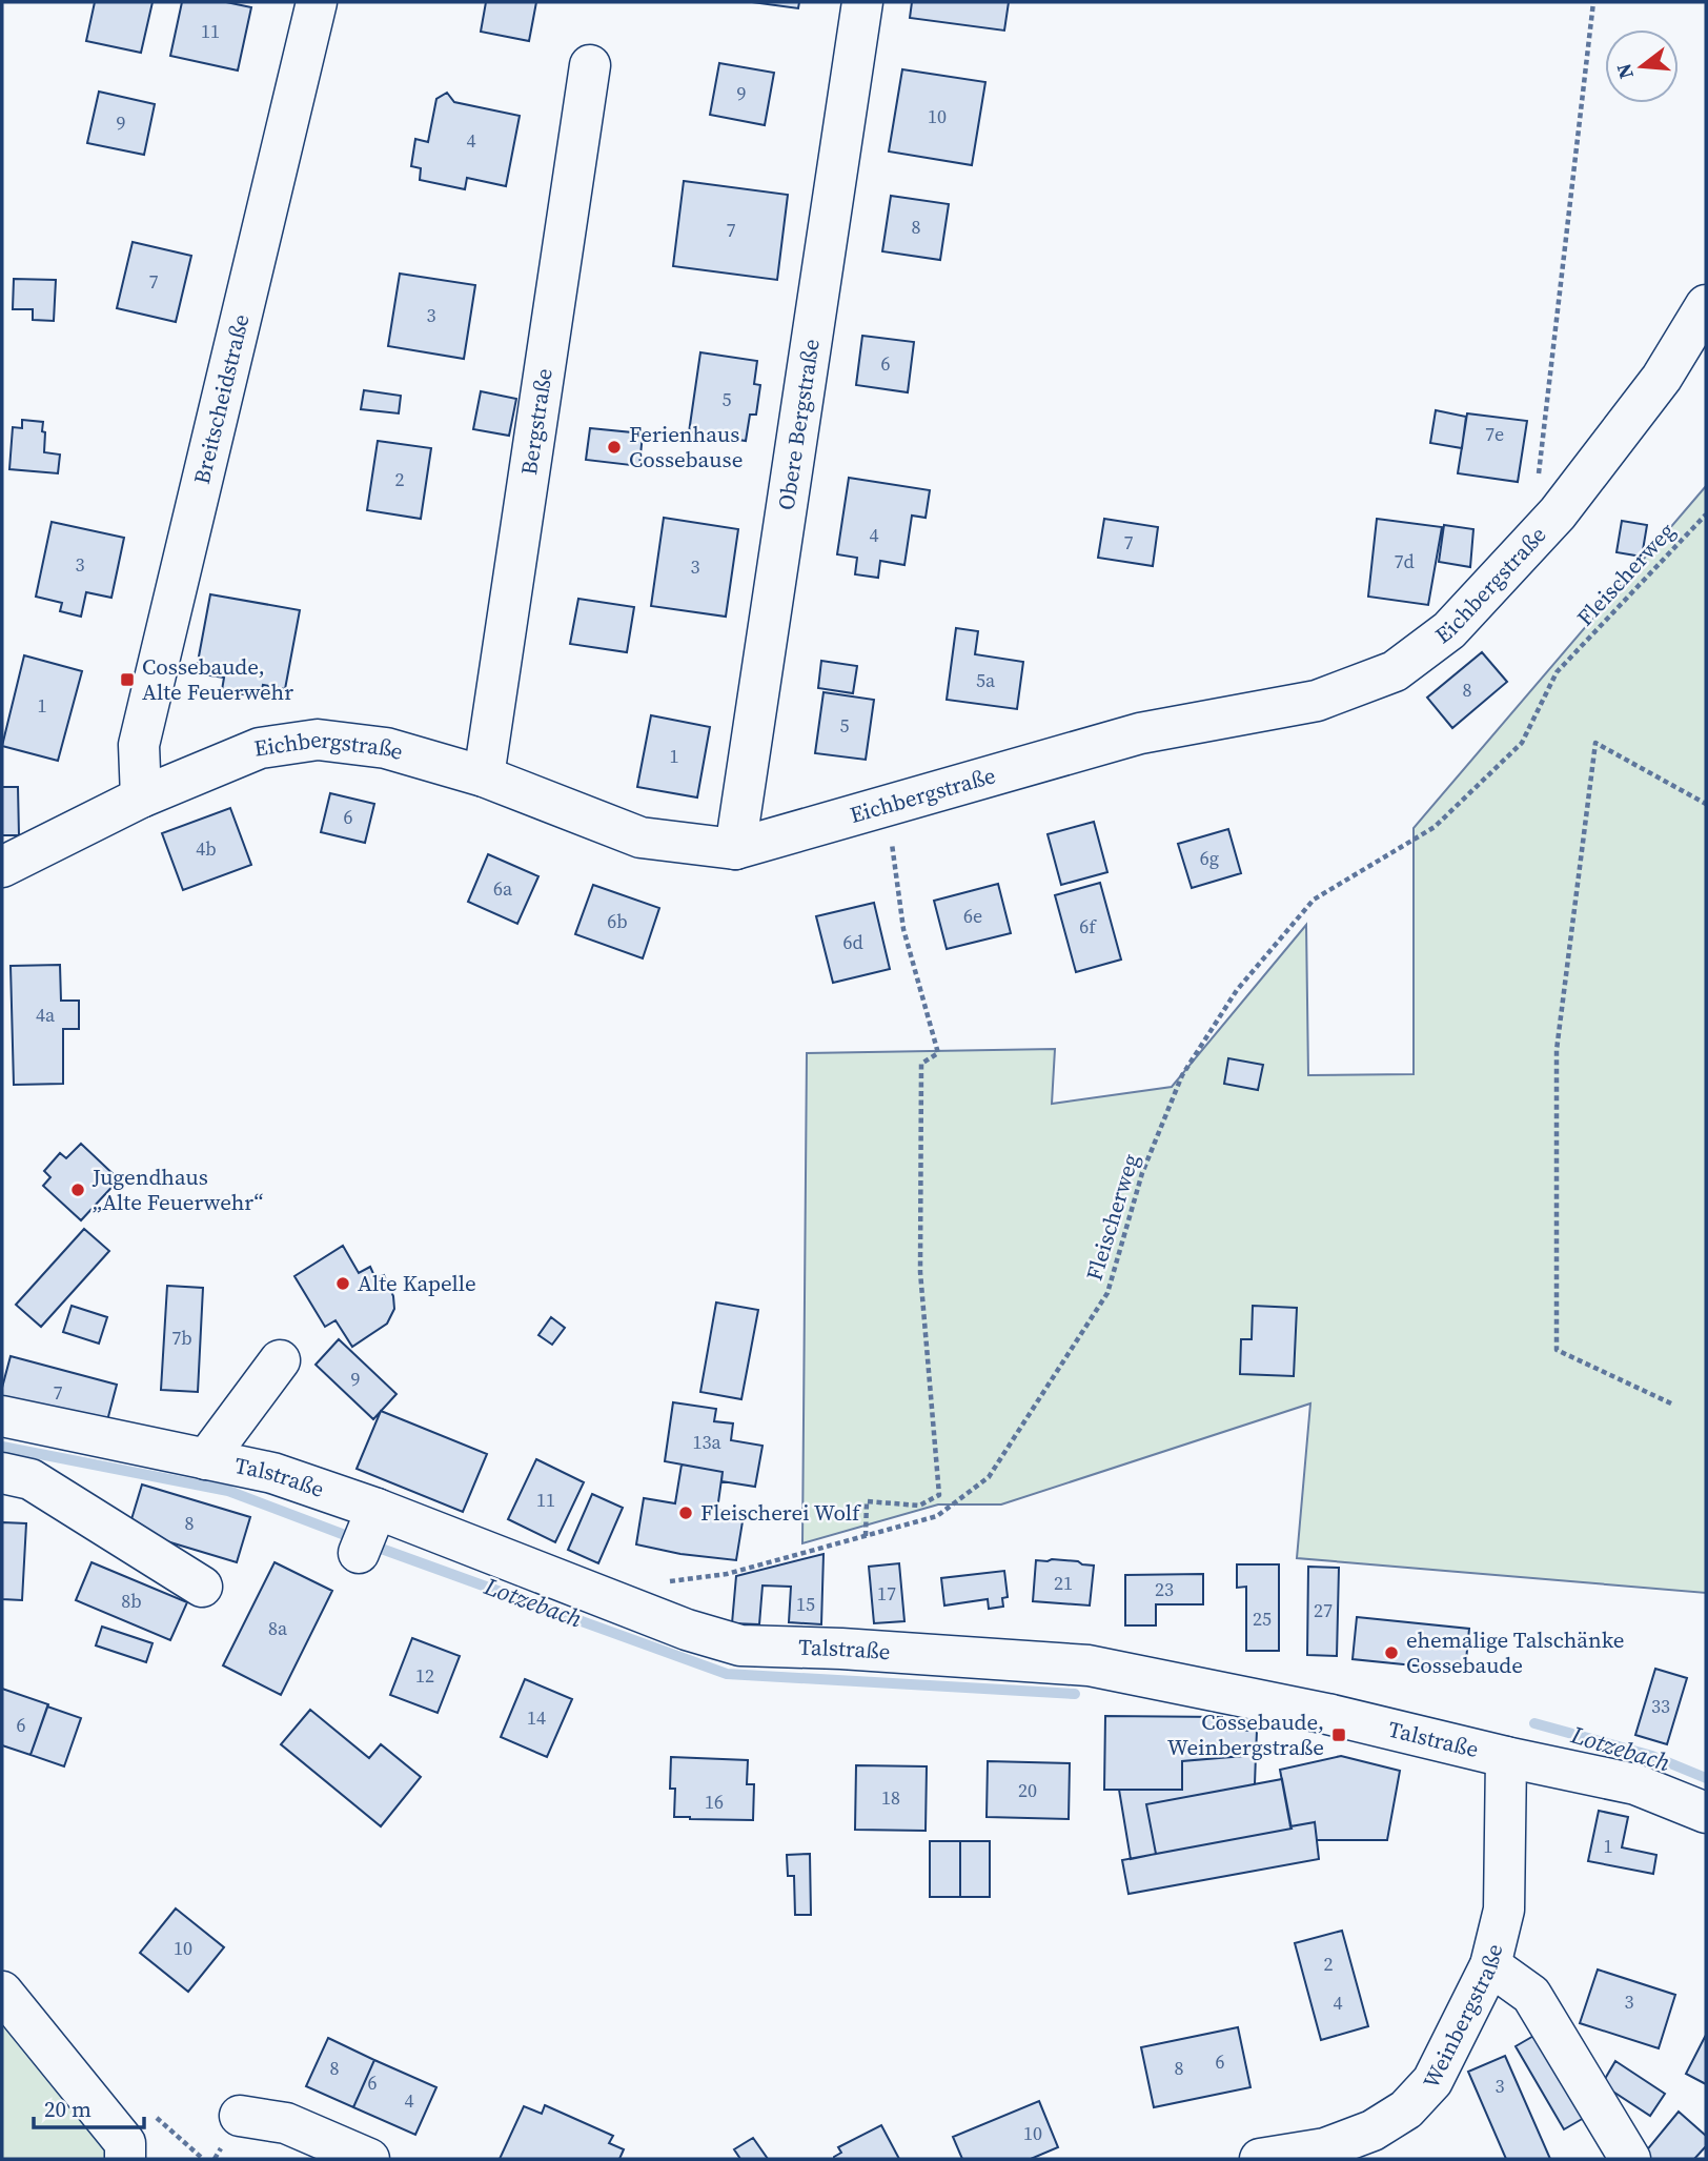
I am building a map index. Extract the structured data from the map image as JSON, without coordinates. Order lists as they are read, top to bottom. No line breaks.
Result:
{"streets":{"street":["Breitscheidstraße","Bergstraße","Obere Bergstraße","Eichbergstraße","Talstraße","Weinbergstraße"],"path":["Fleischerweg"]},"crossings":[["Breitscheidstraße","Eichbergstraße"],["Bergstraße","Eichbergstraße"],["Obere Bergstraße","Eichbergstraße"],["Talstraße","Weinbergstraße"]],"water":["Lotzebach"],"places":{"other":["Ferienhaus Cossebause","Jugendhaus „Alte Feuerwehr“","Alte Kapelle","Fleischerei Wolf","ehemalige Talschänke Cossebaude"],"transit":["Cossebaude, Alte Feuerwehr","Cossebaude, Weinbergstraße"]},"house_numbers":["11","9","10","9","4","8","7","7","3","6","5","7e","2","4","7","7d","3","3","5a","8","1","5","1","6","4b","6g","6a","6e","6b","6f","6d","4a","7b","9","7","13a","11","8","21","23","17","8b","15","27","25","8a","12","33","14","6","20","18","16","1","10","2","3","4","6","8","8","6","3","4","10"],"scale_bar":"20 m","north":"left"}
